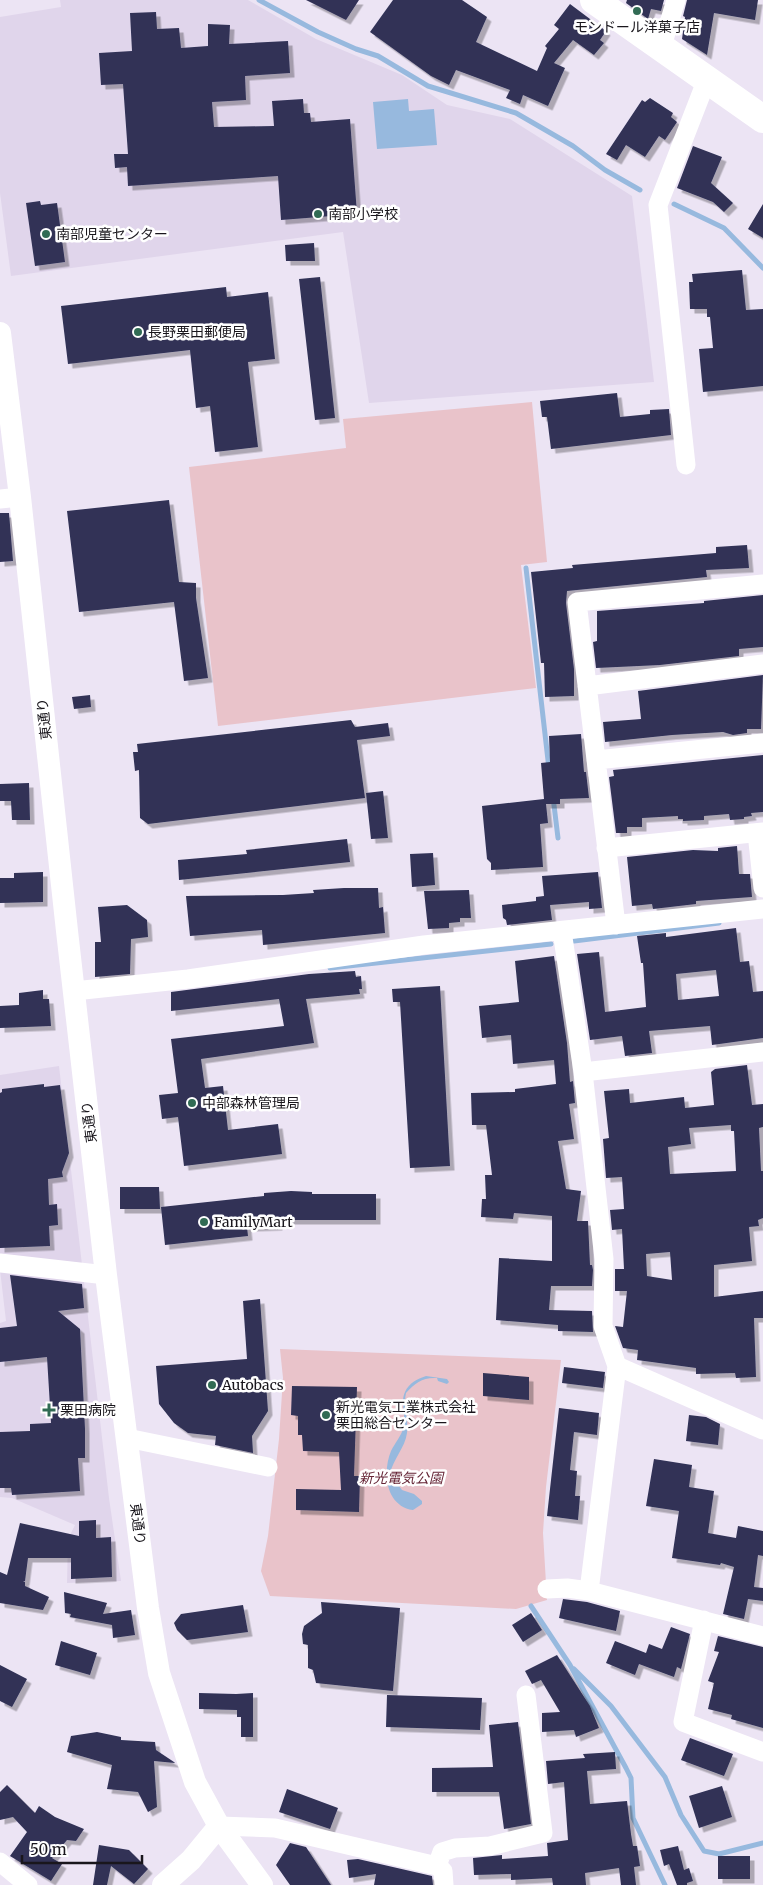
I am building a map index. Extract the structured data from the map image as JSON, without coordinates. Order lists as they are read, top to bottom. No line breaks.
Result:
{"streets":{"street":["東通り"]},"parks":["新光電気公園"],"places":{"other":["モンドール洋菓子店","南部小学校","南部児童センター","長野栗田郵便局","中部森林管理局","FamilyMart","Autobacs","新光電気工業株式会社 栗田総合センター"],"health":["栗田病院"]},"scale_bar":"50 m"}
